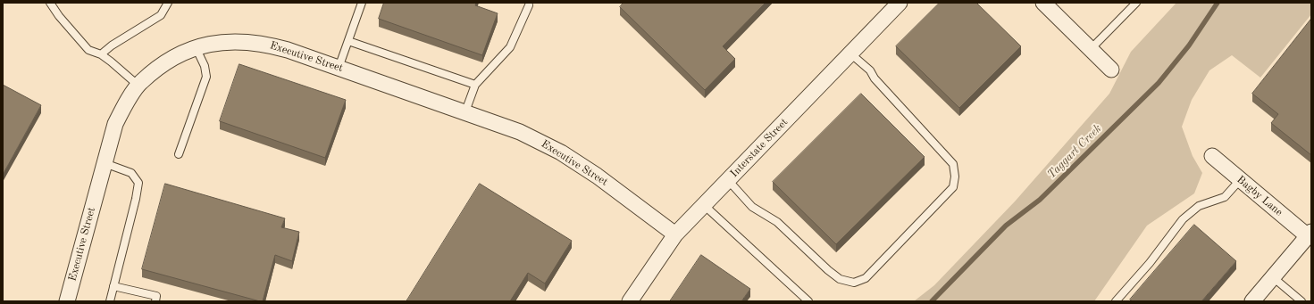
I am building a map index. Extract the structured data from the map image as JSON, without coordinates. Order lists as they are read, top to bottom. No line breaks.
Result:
{"streets":{"street":["Executive Street","Interstate Street","Bagby Lane"]},"crossings":[["Executive Street","Interstate Street"]],"water":["Taggart Creek"]}
